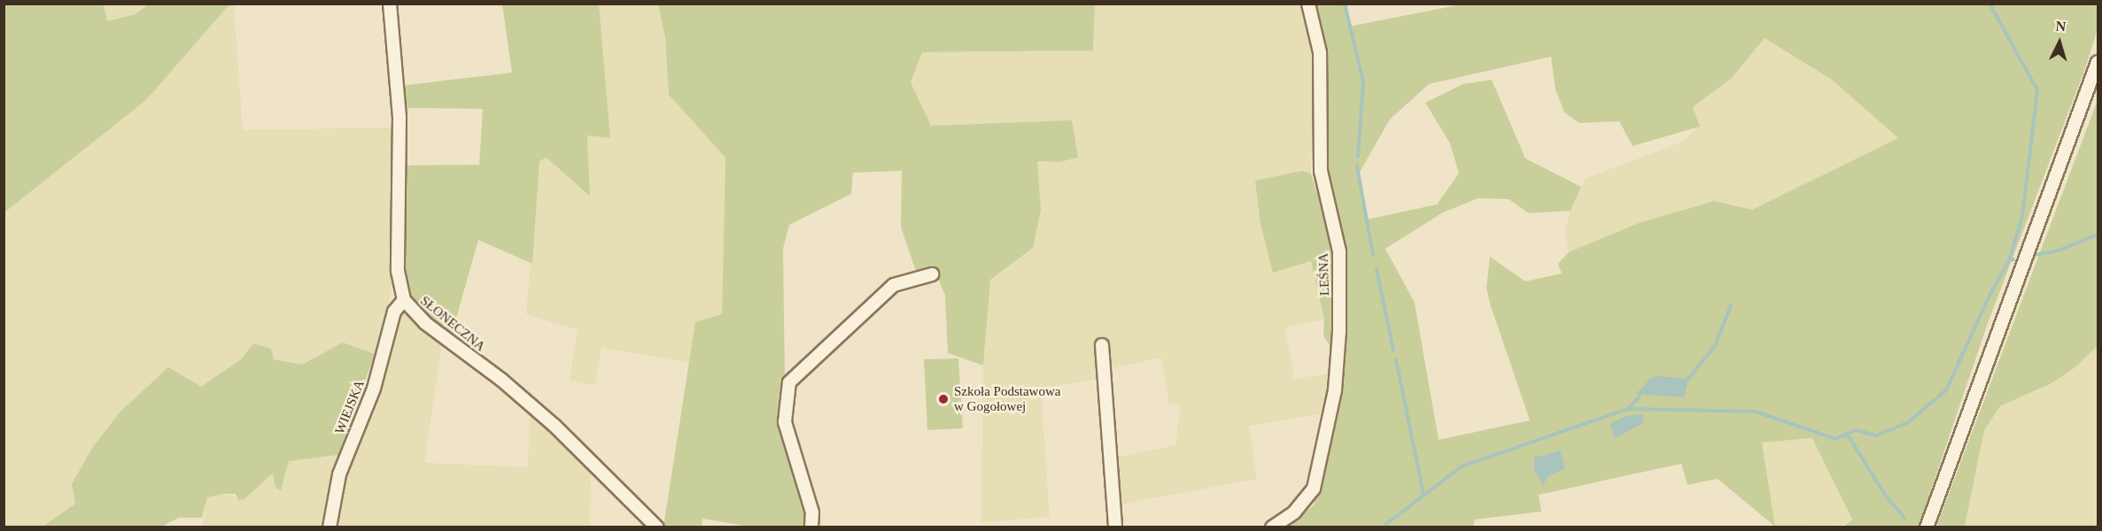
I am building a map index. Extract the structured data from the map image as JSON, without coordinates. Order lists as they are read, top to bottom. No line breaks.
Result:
{"streets":{"street":["LEŚNA","SŁONECZNA","WIEJSKA"]},"crossings":[["SŁONECZNA","WIEJSKA"]],"places":["Szkoła Podstawowa w Gogołowej"],"north":"top"}
